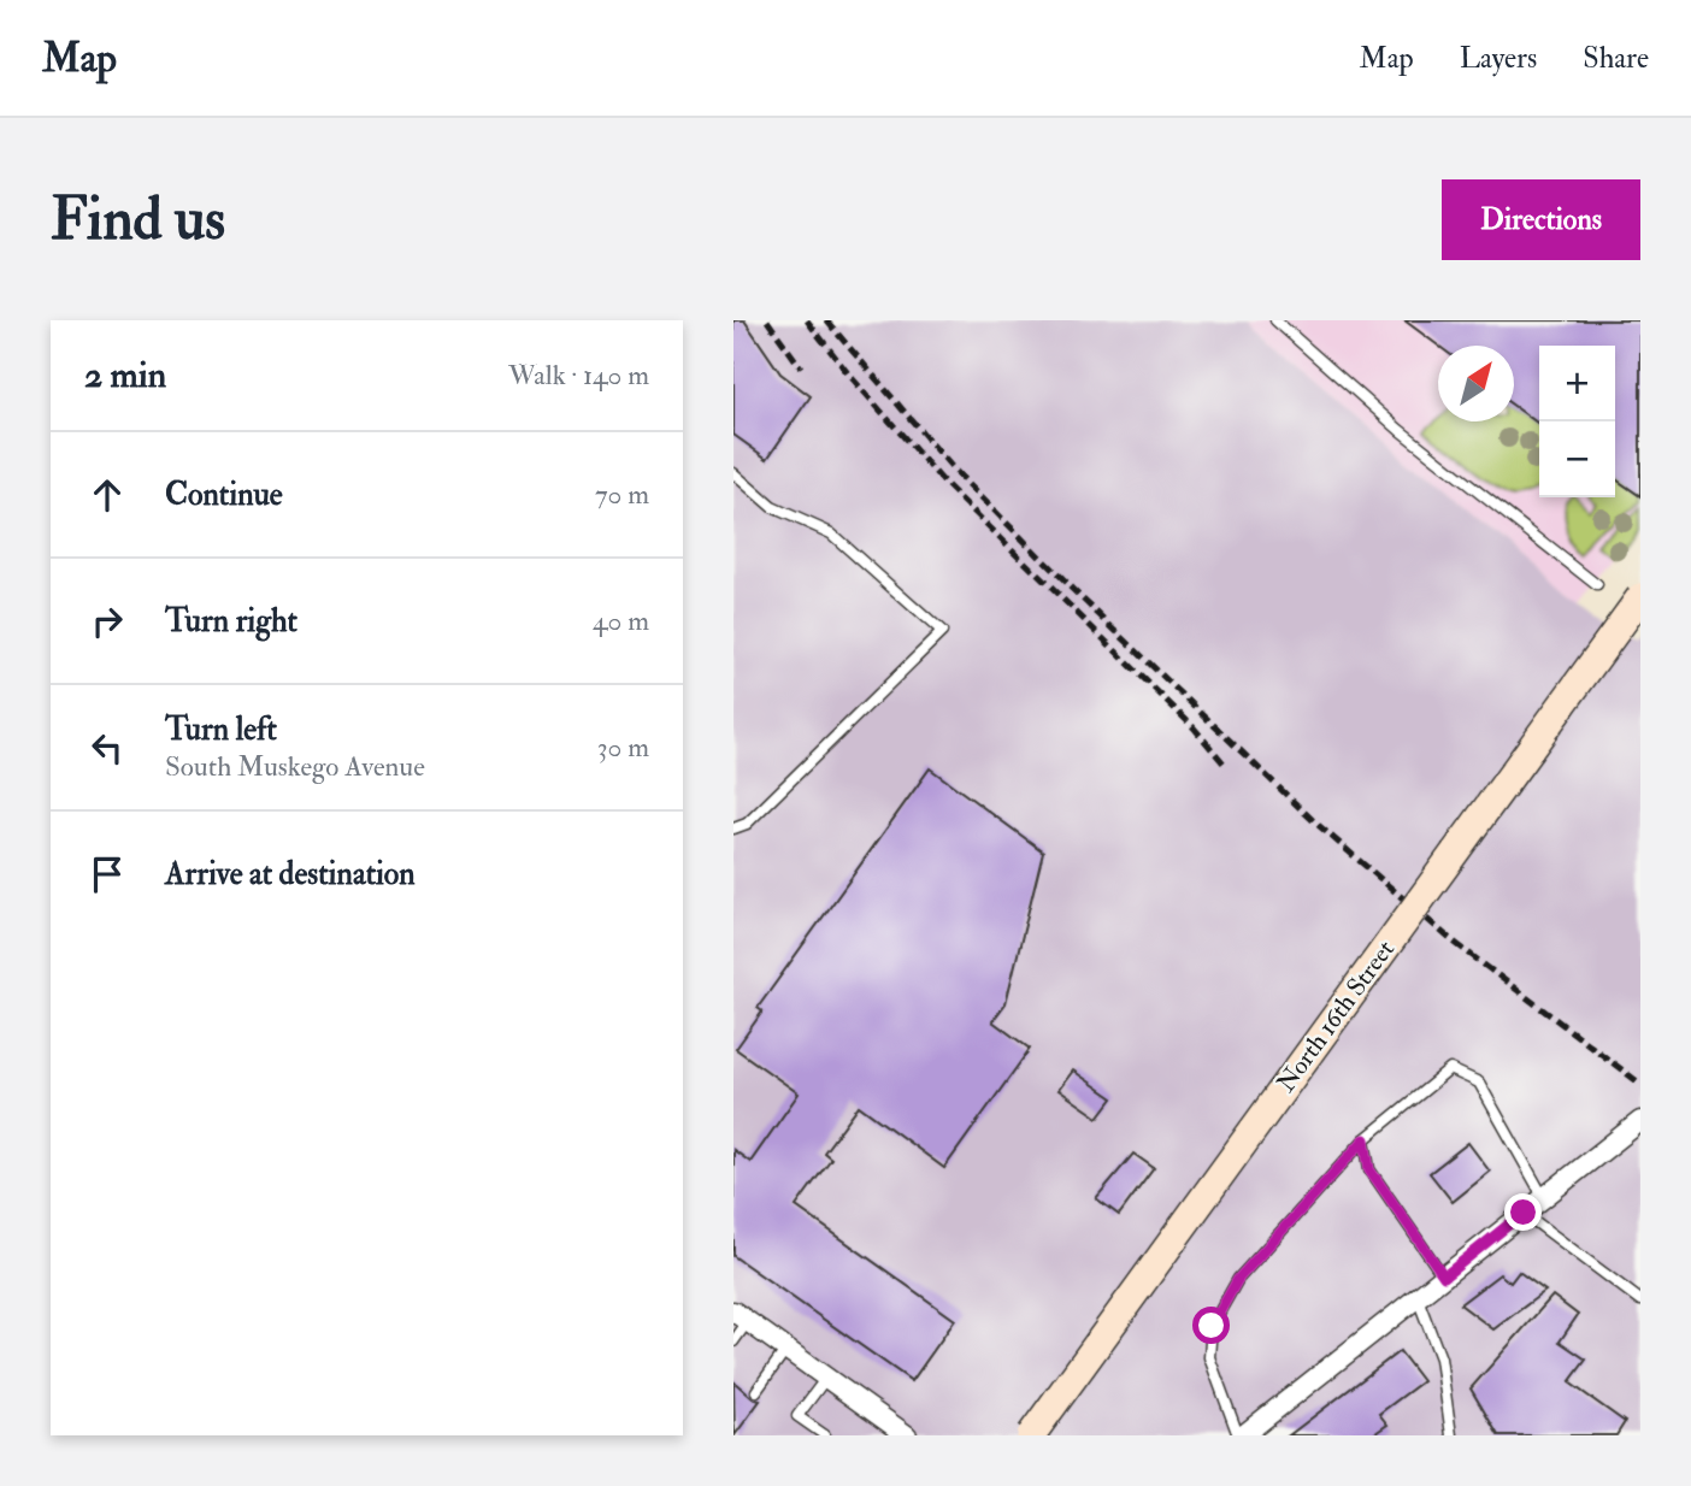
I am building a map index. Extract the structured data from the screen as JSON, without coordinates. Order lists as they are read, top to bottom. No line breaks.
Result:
{"streets":{"main road":["North 16th Street"]},"north":"top right","page":{"header":"Map","nav":["Map","Layers","Share"],"buttons":"Directions","title":"Find us","heading":["2 min","Walk · 140 m"],"map_buttons":["+","−"],"list":[["Continue","70 m"],["Turn right","40 m"],["Turn left","South Muskego Avenue","30 m"],"Arrive at destination"]}}
